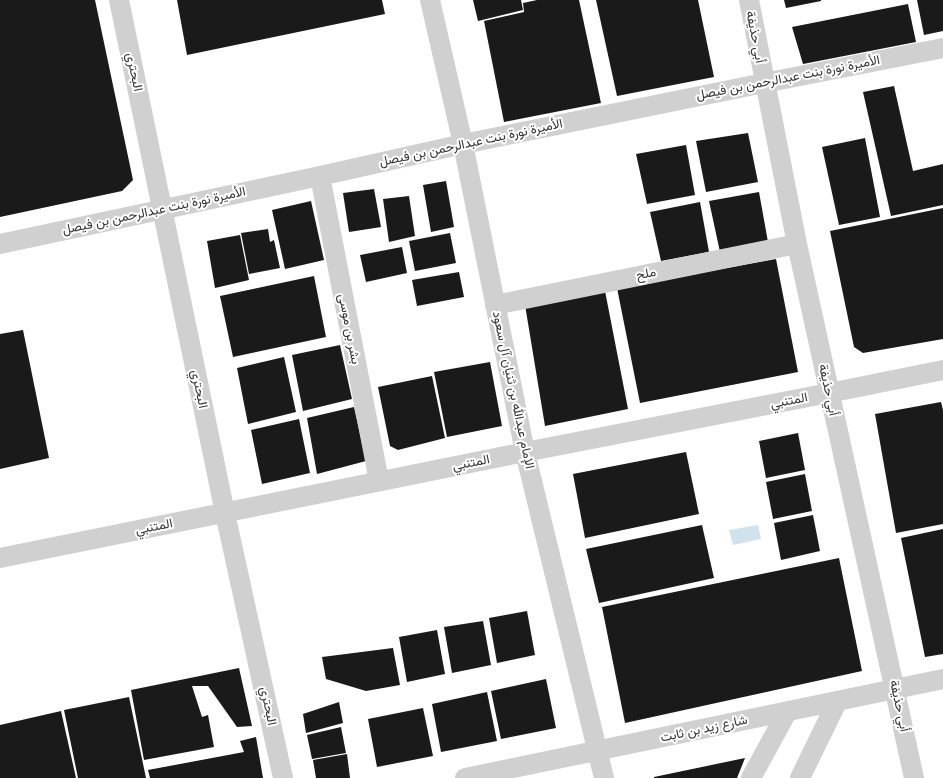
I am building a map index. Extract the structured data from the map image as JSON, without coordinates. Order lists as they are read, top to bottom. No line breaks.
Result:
{"streets":{"street":["أبي حذيفة","البحتري","الأميرة نورة بنت عبدالرحمن بن فيصل","ملح","بشر بن موسى","الإمام عبدالله بن ثنيان آل سعود","المتنبي","شارع زيد بن ثابت"]},"crossings":[["أبي حذيفة","الأميرة نورة بنت عبدالرحمن بن فيصل"],["أبي حذيفة","ملح"],["أبي حذيفة","المتنبي"],["أبي حذيفة","شارع زيد بن ثابت"],["البحتري","الأميرة نورة بنت عبدالرحمن بن فيصل"],["البحتري","المتنبي"],["الأميرة نورة بنت عبدالرحمن بن فيصل","بشر بن موسى"],["الأميرة نورة بنت عبدالرحمن بن فيصل","الإمام عبدالله بن ثنيان آل سعود"],["ملح","الإمام عبدالله بن ثنيان آل سعود"],["بشر بن موسى","المتنبي"],["الإمام عبدالله بن ثنيان آل سعود","المتنبي"],["الإمام عبدالله بن ثنيان آل سعود","شارع زيد بن ثابت"]]}
